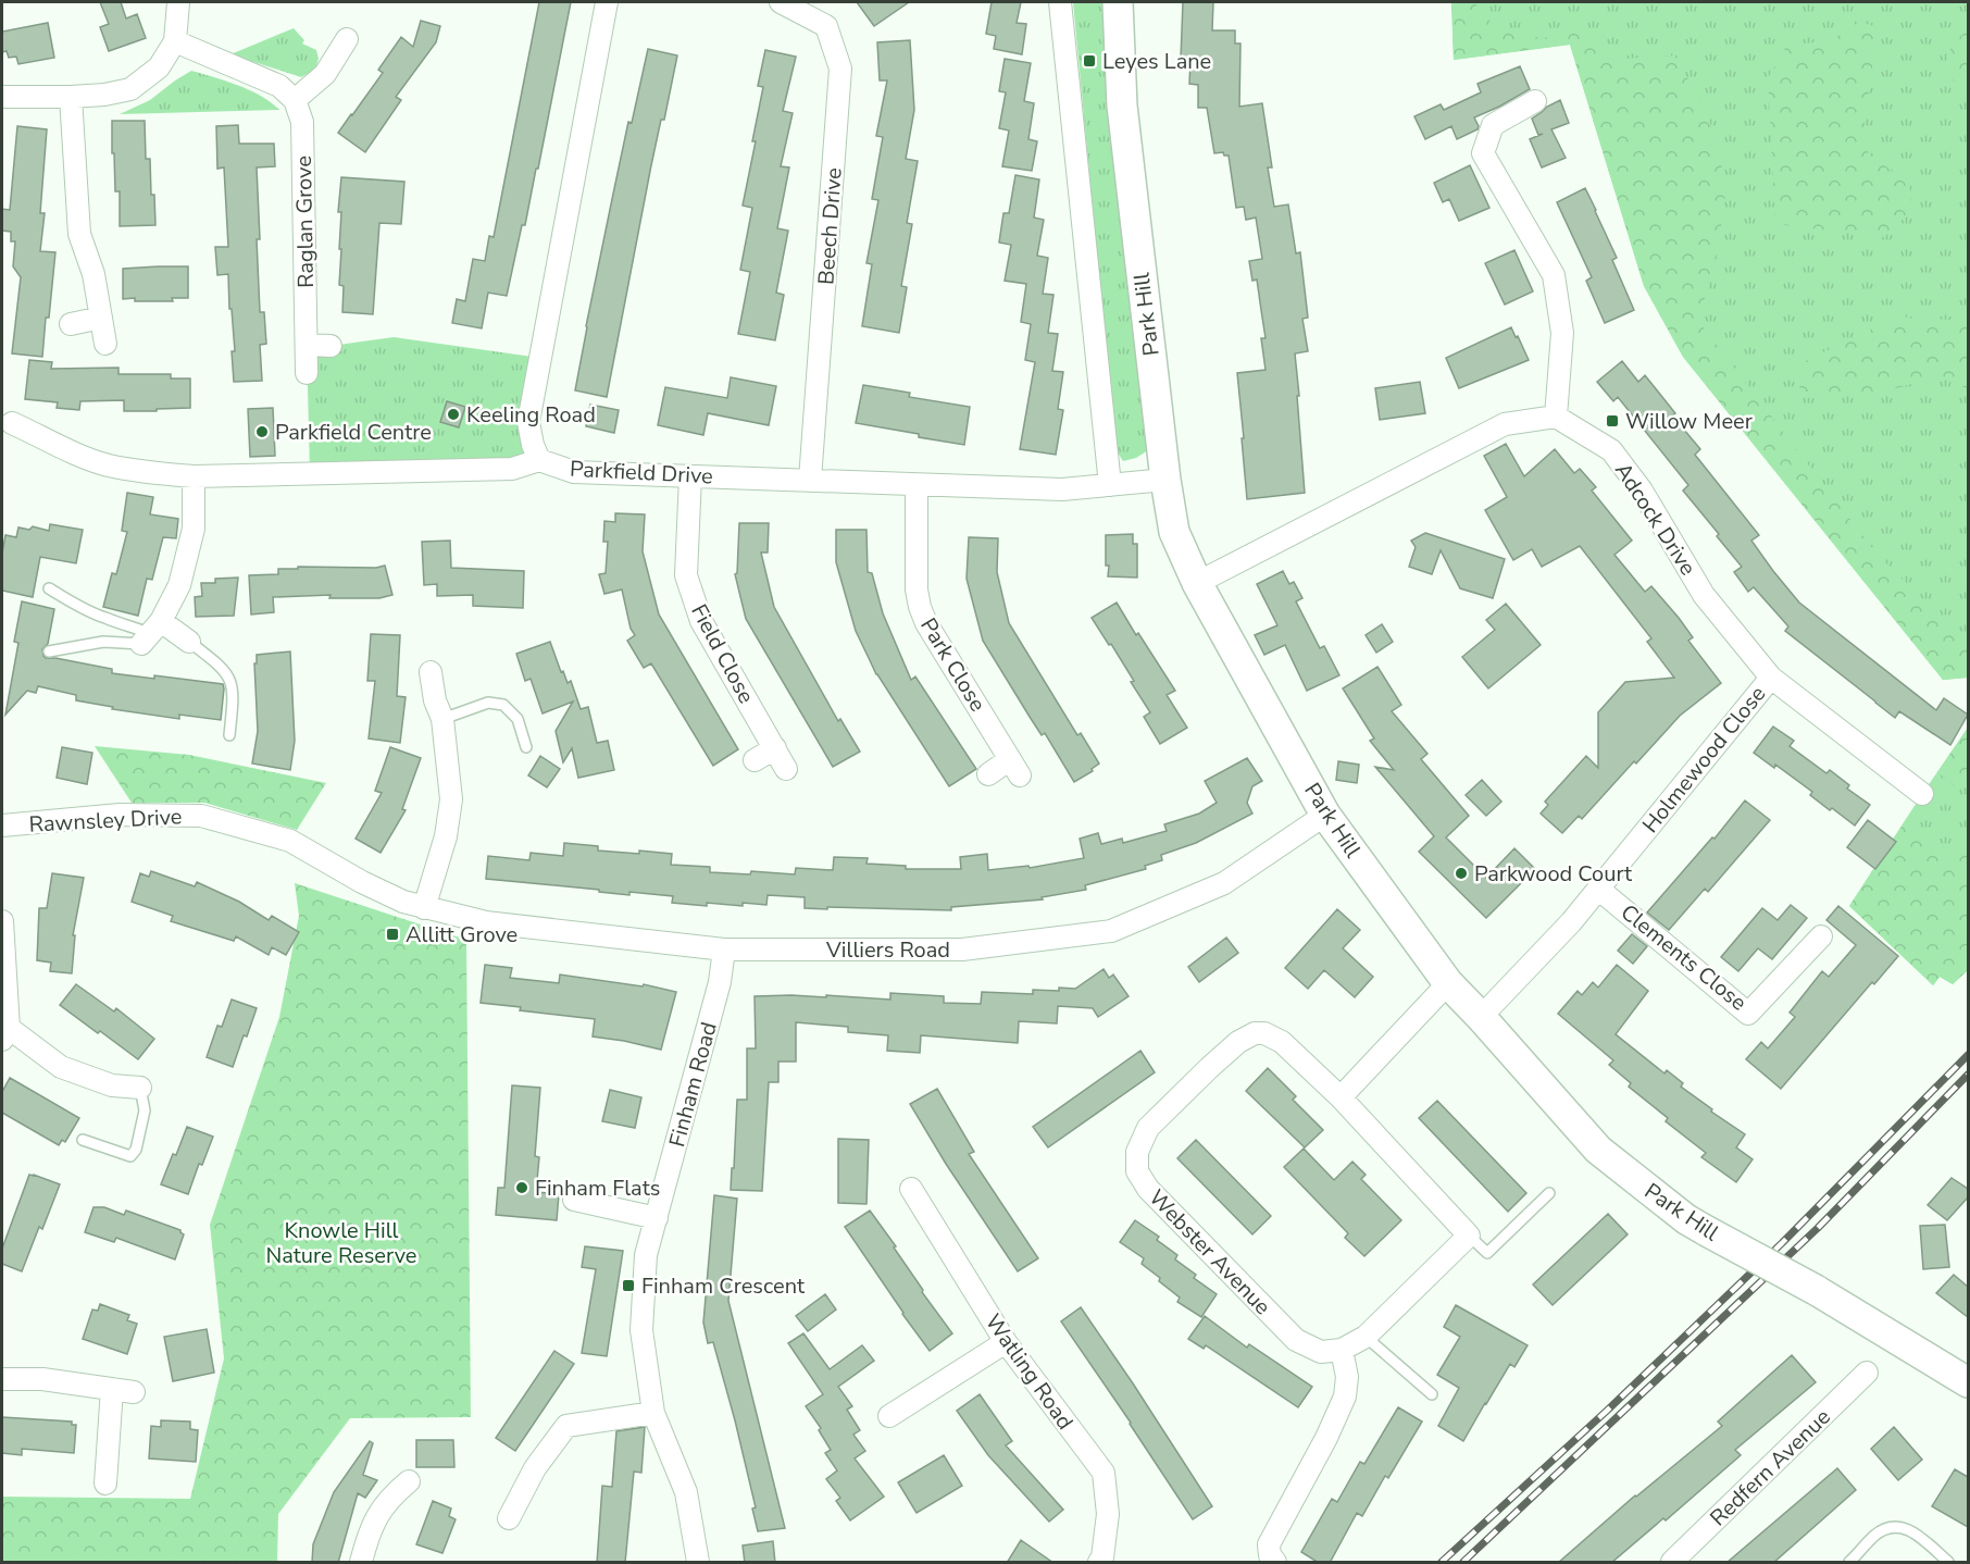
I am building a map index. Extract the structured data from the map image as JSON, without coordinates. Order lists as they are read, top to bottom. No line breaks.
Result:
{"streets":{"street":["Raglan Grove","Beech Drive","Park Hill","Parkfield Drive","Adcock Drive","Field Close","Park Close","Holmewood Close","Rawnsley Drive","Villiers Road","Clements Close","Finham Road","Webster Avenue","Watling Road","Redfern Avenue"]},"crossings":[["Beech Drive","Parkfield Drive"],["Park Hill","Parkfield Drive"],["Park Hill","Holmewood Close"],["Park Hill","Villiers Road"],["Parkfield Drive","Field Close"],["Parkfield Drive","Park Close"],["Adcock Drive","Holmewood Close"],["Holmewood Close","Clements Close"],["Rawnsley Drive","Villiers Road"],["Villiers Road","Finham Road"]],"parks":["Knowle Hill Nature Reserve"],"places":{"transit":["Leyes Lane","Willow Meer","Allitt Grove","Finham Crescent"],"other":["Keeling Road","Parkfield Centre","Parkwood Court","Finham Flats"]}}
